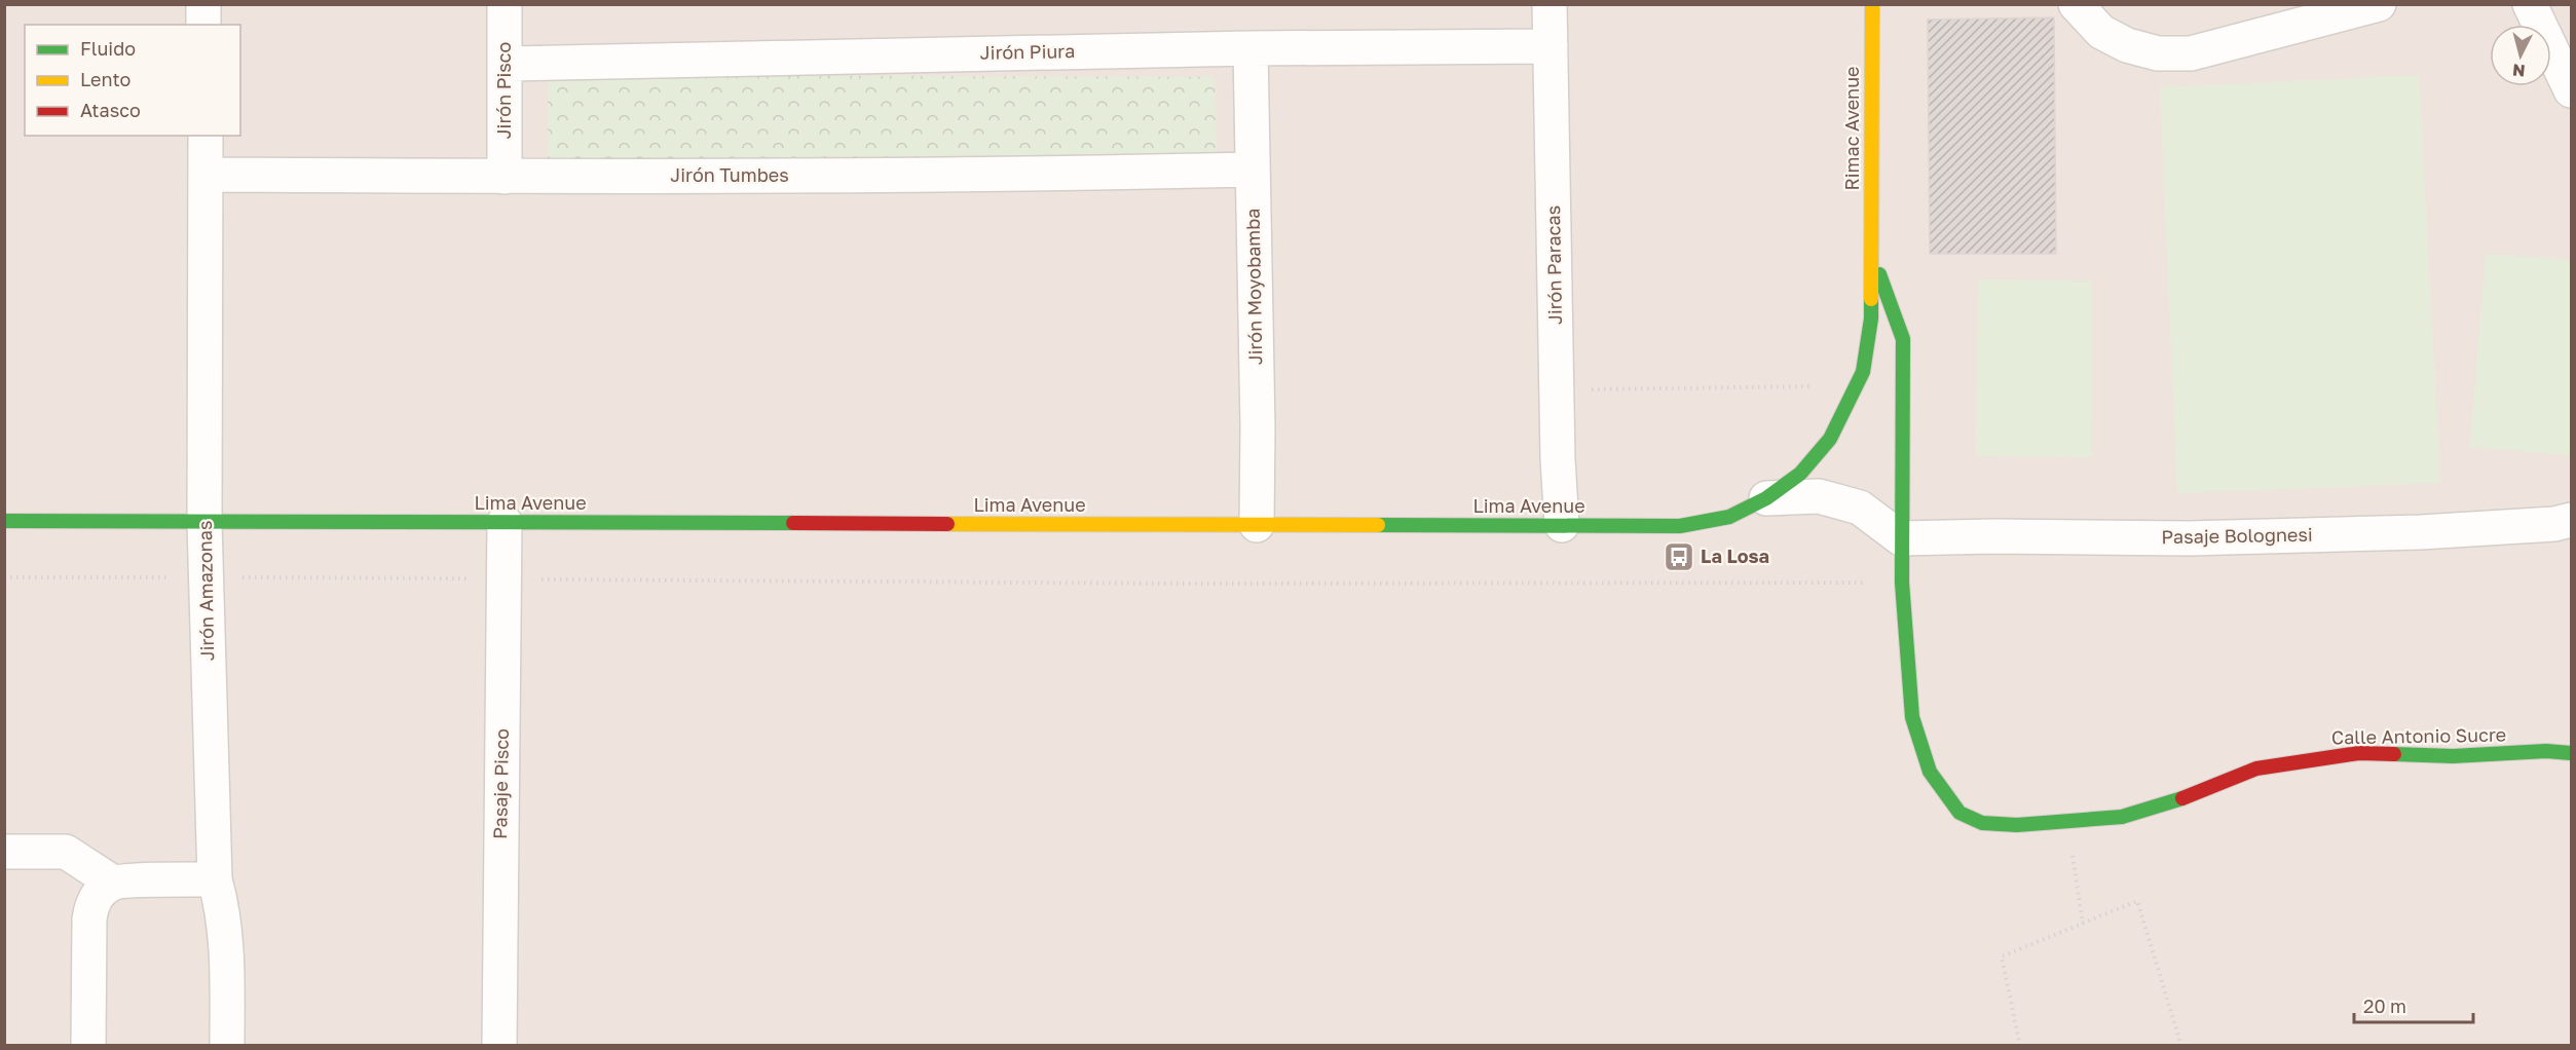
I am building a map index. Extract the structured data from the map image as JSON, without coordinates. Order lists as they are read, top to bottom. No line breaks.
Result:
{"streets":{"main road":["Rimac Avenue","Lima Avenue","Calle Antonio Sucre"],"street":["Jirón Piura","Jirón Pisco","Jirón Tumbes","Jirón Paracas","Jirón Moyobamba","Pasaje Bolognesi","Jirón Amazonas","Pasaje Pisco"]},"crossings":[["Jirón Piura","Jirón Pisco"],["Jirón Piura","Jirón Paracas"],["Jirón Piura","Jirón Moyobamba"],["Jirón Pisco","Jirón Tumbes"],["Rimac Avenue","Lima Avenue"],["Rimac Avenue","Calle Antonio Sucre"],["Jirón Tumbes","Jirón Moyobamba"],["Jirón Tumbes","Jirón Amazonas"],["Jirón Paracas","Lima Avenue"],["Jirón Moyobamba","Lima Avenue"],["Lima Avenue","Jirón Amazonas"],["Lima Avenue","Calle Antonio Sucre"],["Lima Avenue","Pasaje Pisco"],["Pasaje Bolognesi","Calle Antonio Sucre"]],"places":{"bus stop":["La Losa"]},"legend":["Fluido","Lento","Atasco"],"scale_bar":"20 m","north":"bottom"}
